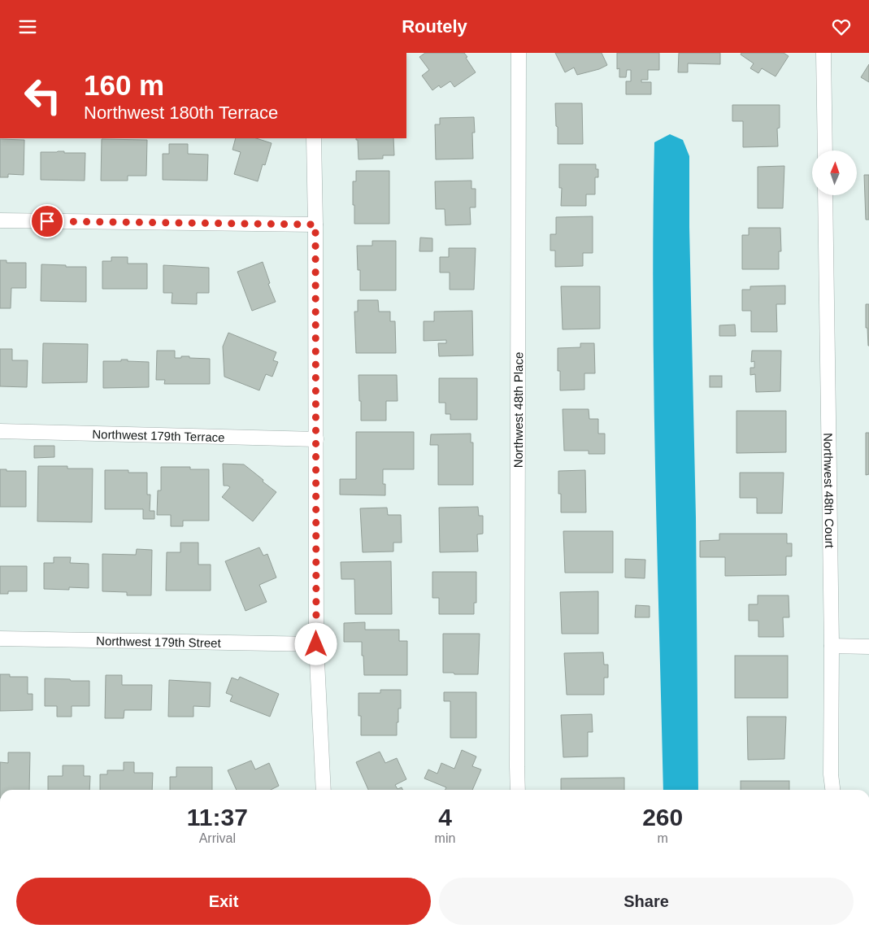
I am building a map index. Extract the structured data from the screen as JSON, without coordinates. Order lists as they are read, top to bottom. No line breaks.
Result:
{"streets":{"street":["Northwest 48th Place","Northwest 179th Terrace","Northwest 48th Court","Northwest 179th Street"]},"north":"top","page":{"header":"Routely","turn":["160 m","Northwest 180th Terrace"],"eta":["11:37","Arrival","4","min","260","m"],"buttons":["Exit","Share"]}}
